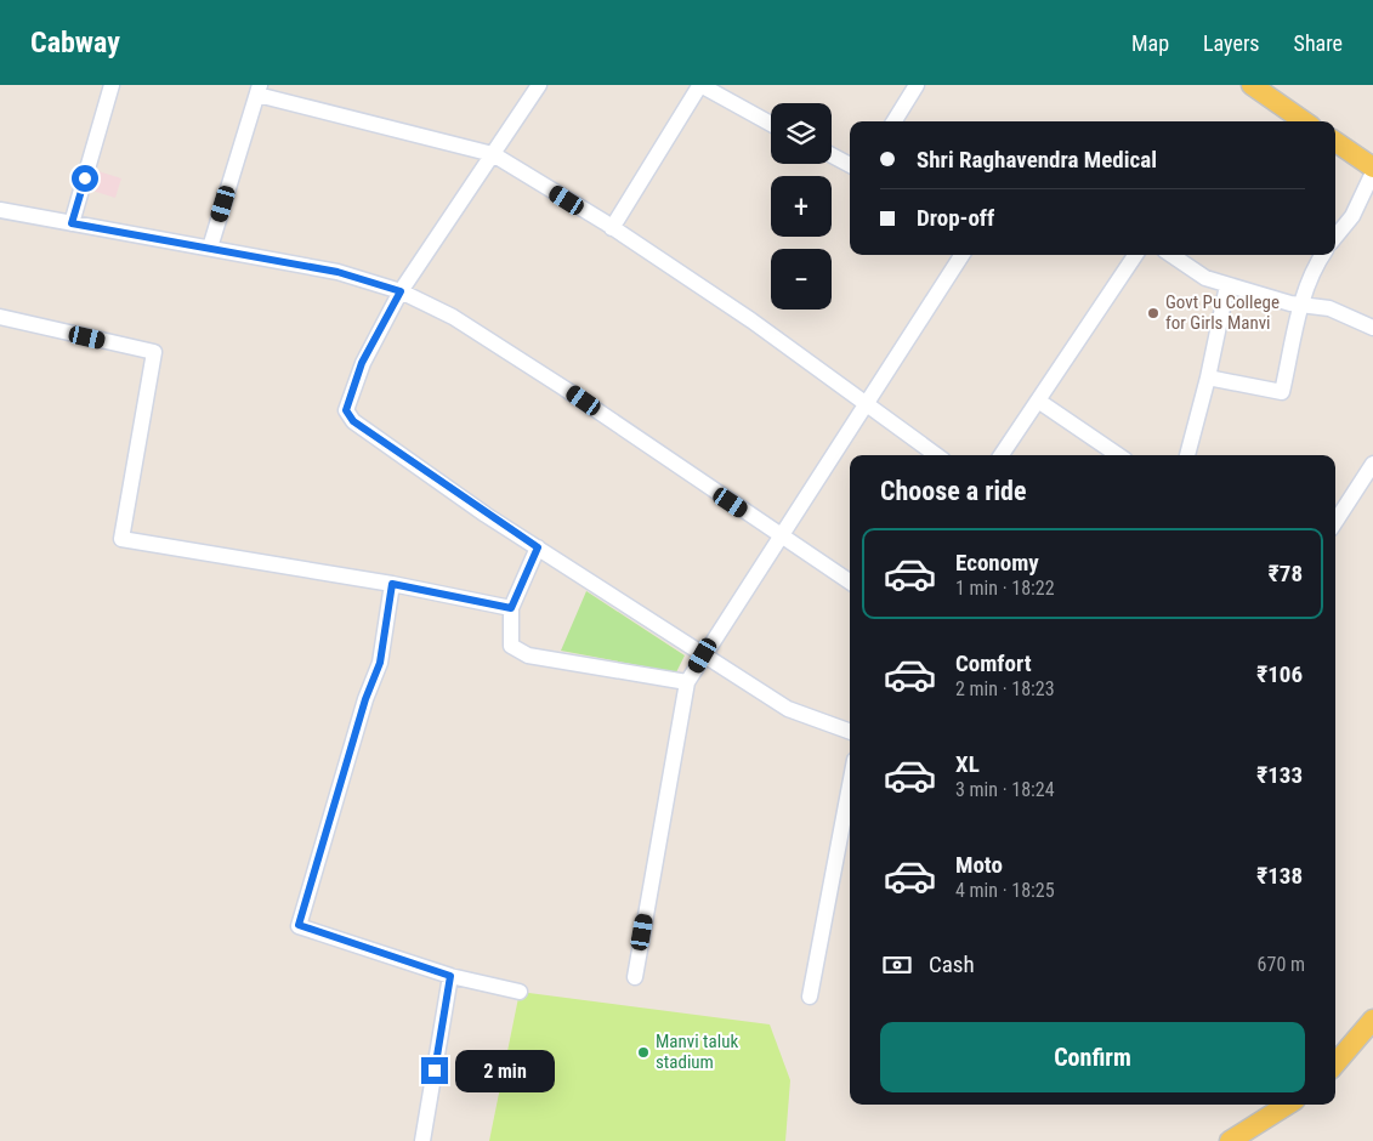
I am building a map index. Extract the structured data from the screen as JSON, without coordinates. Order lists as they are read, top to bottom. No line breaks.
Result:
{"places":["Govt Pu College for Girls Manvi","Manvi taluk stadium"],"page":{"header":"Cabway","nav":["Map","Layers","Share"],"map_buttons":["+","−"],"banner":["Shri Raghavendra Medical","Drop-off"],"heading":"Choose a ride","list":[{"name":"Economy","note":"1 min · 18:22","value":"₹78"},{"name":"Comfort","note":"2 min · 18:23","value":"₹106"},{"name":"XL","note":"3 min · 18:24","value":"₹133"},{"name":"Moto","note":"4 min · 18:25","value":"₹138"}],"pay":["Cash","670 m"],"buttons":"Confirm","bubble":"2 min"}}
